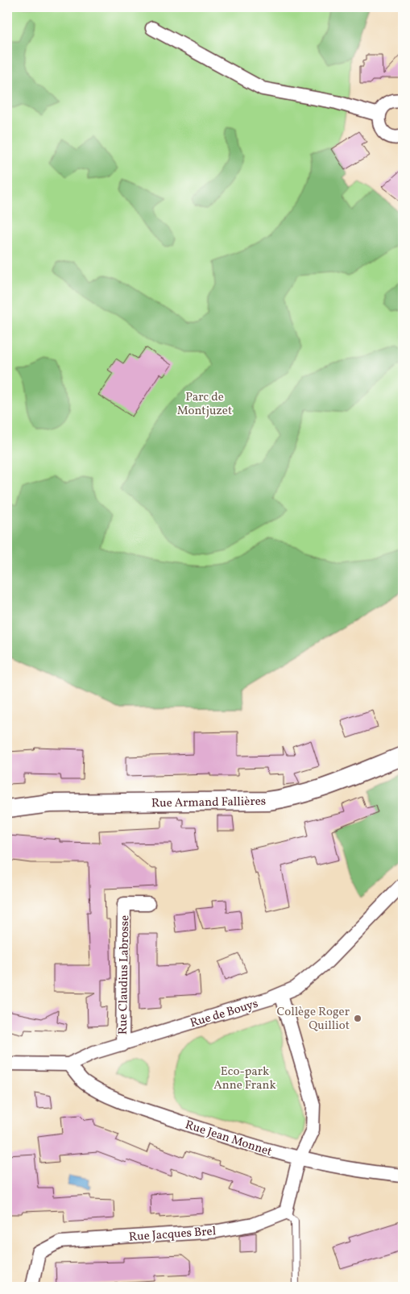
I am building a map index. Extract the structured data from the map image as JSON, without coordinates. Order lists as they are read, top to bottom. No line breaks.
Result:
{"streets":{"street":["Rue Armand Fallières","Rue Claudius Labrosse","Rue de Bouys","Rue Jean Monnet","Rue Jacques Brel"]},"crossings":[["Rue Claudius Labrosse","Rue de Bouys"],["Rue de Bouys","Rue Jean Monnet"]],"parks":["Parc de Montjuzet","Eco-park Anne Frank"],"places":["Collège Roger Quilliot"]}
